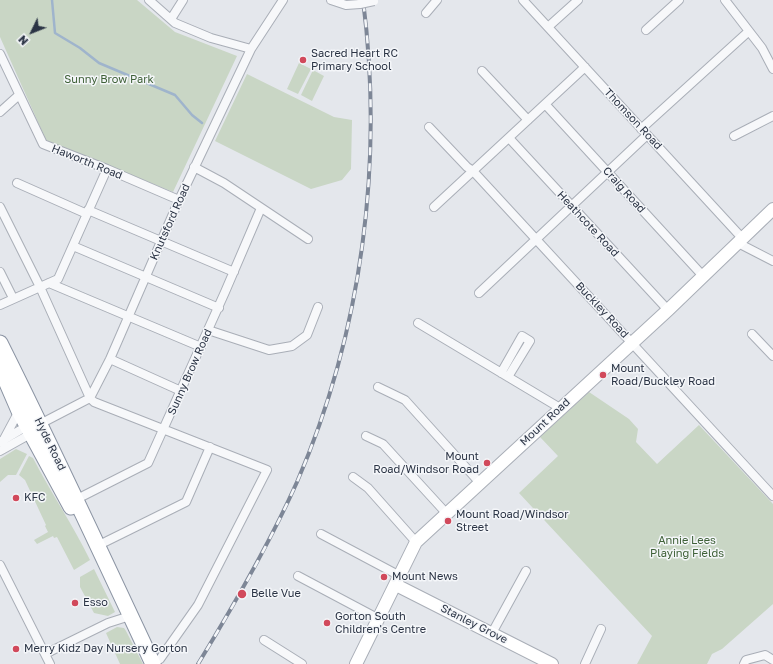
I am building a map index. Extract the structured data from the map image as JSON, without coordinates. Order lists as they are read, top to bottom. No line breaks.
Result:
{"streets":{"highway":["Hyde Road"],"main road":["Mount Road","Stanley Grove"],"street":["Thomson Road","Haworth Road","Craig Road","Knutsford Road","Heathcote Road","Buckley Road","Sunny Brow Road"]},"crossings":[["Thomson Road","Mount Road"],["Haworth Road","Knutsford Road"],["Craig Road","Mount Road"],["Heathcote Road","Mount Road"],["Buckley Road","Mount Road"],["Sunny Brow Road","Hyde Road"],["Mount Road","Stanley Grove"]],"parks":["Sunny Brow Park","Annie Lees Playing Fields"],"places":["Sacred Heart RC Primary School","Mount Road/Buckley Road","Mount Road/Windsor Road","KFC","Mount Road/Windsor Street","Mount News","Belle Vue","Esso","Gorton South Children's Centre","Merry Kidz Day Nursery Gorton"],"north":"bottom left"}
